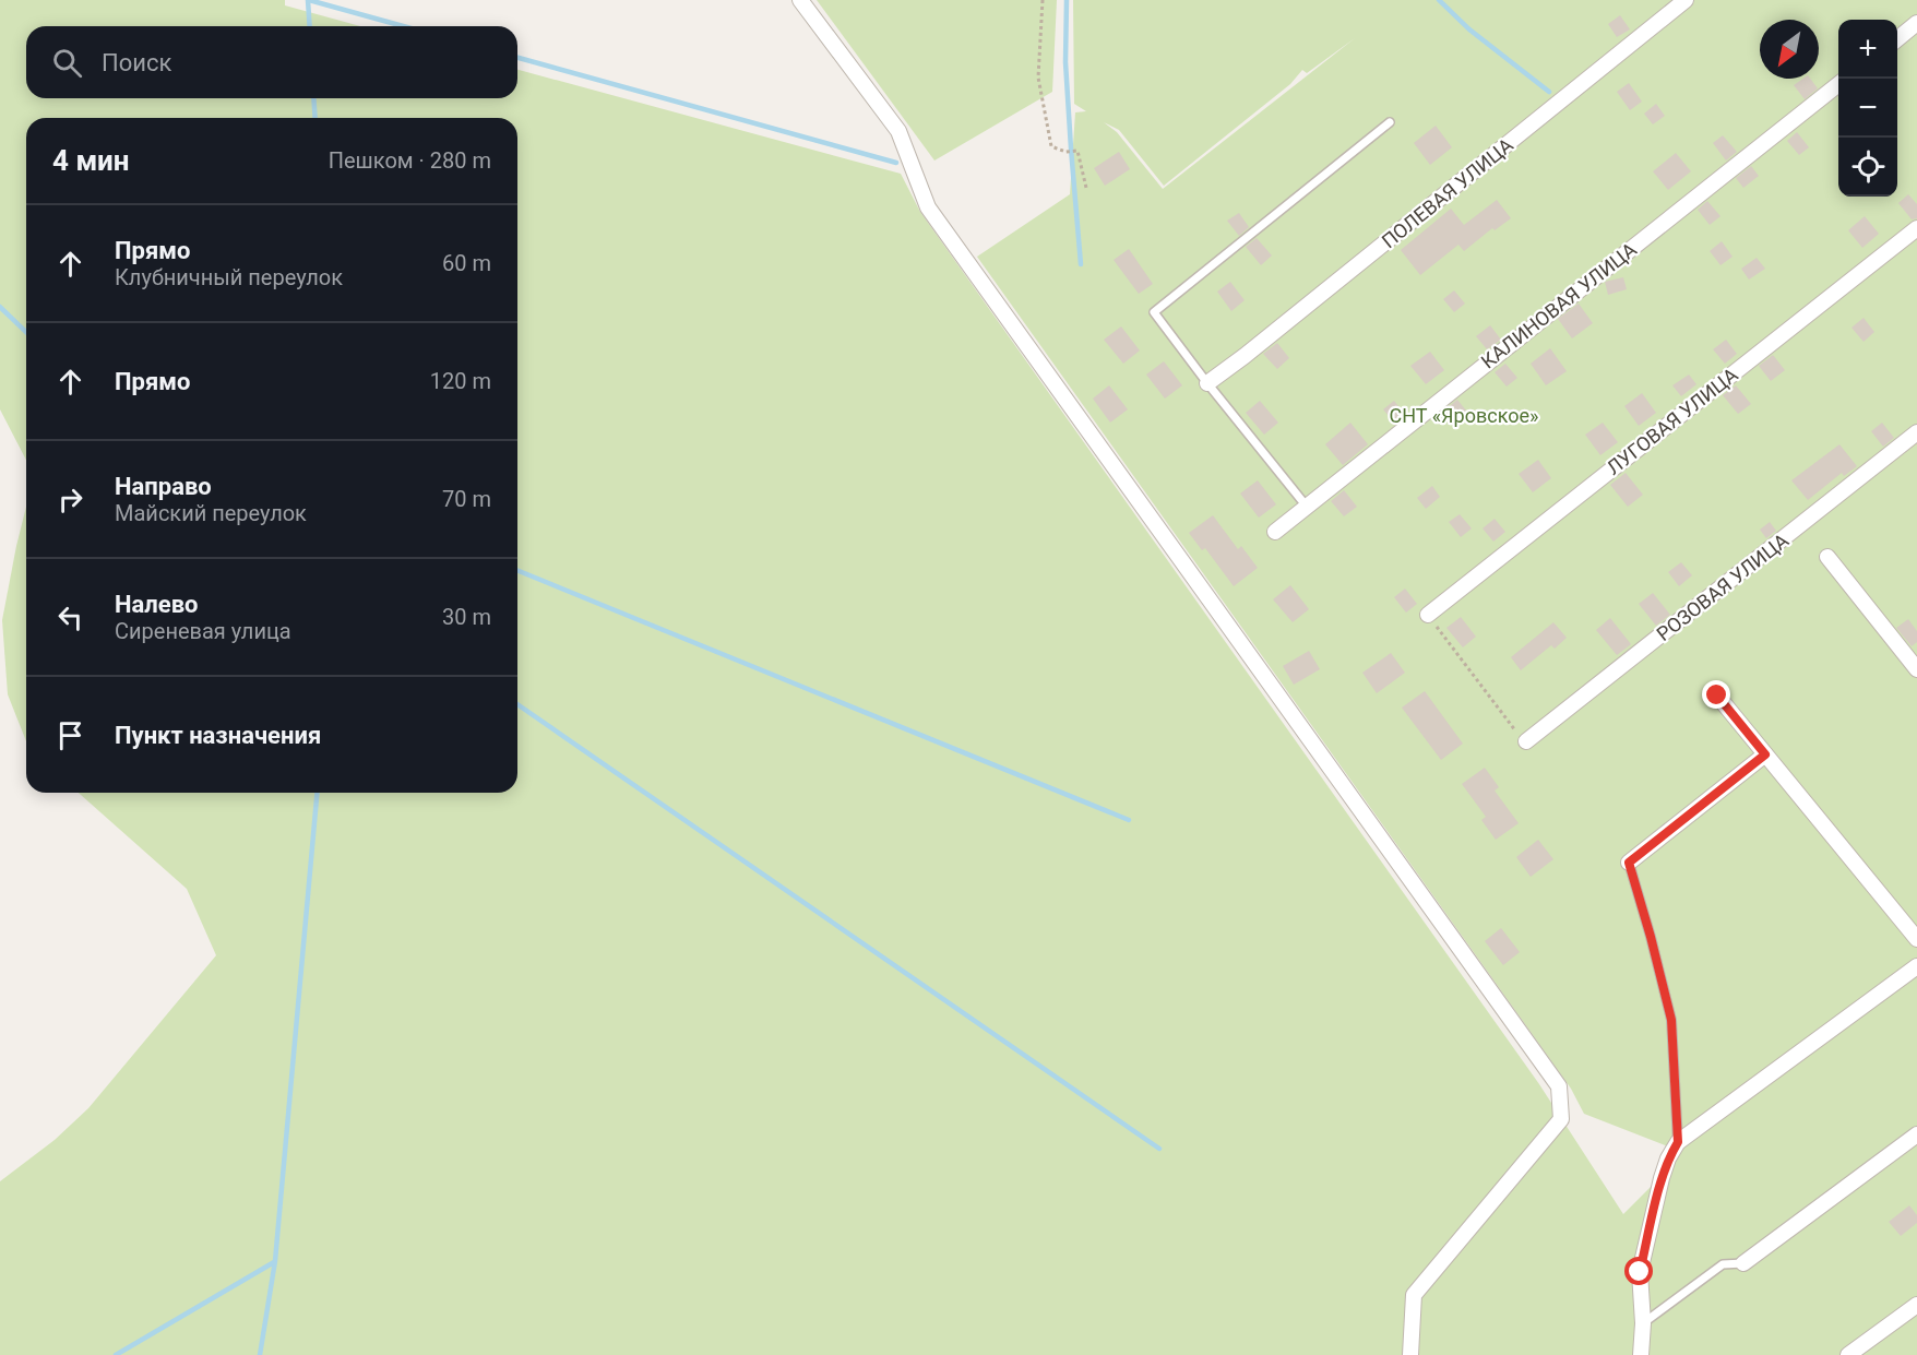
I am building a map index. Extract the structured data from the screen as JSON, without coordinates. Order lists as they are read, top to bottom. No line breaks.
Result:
{"streets":{"street":["ПОЛЕВАЯ УЛИЦА","КАЛИНОВАЯ УЛИЦА","ЛУГОВАЯ УЛИЦА","РОЗОВАЯ УЛИЦА"]},"parks":["СНТ «Яровское»"],"north":"bottom left","page":{"map_buttons":["+","−"],"search":"Поиск","heading":["4 мин","Пешком · 280 m"],"list":[["Прямо","Клубничный переулок","60 m"],["Прямо","120 m"],["Направо","Майский переулок","70 m"],["Налево","Сиреневая улица","30 m"],"Пункт назначения"]}}
